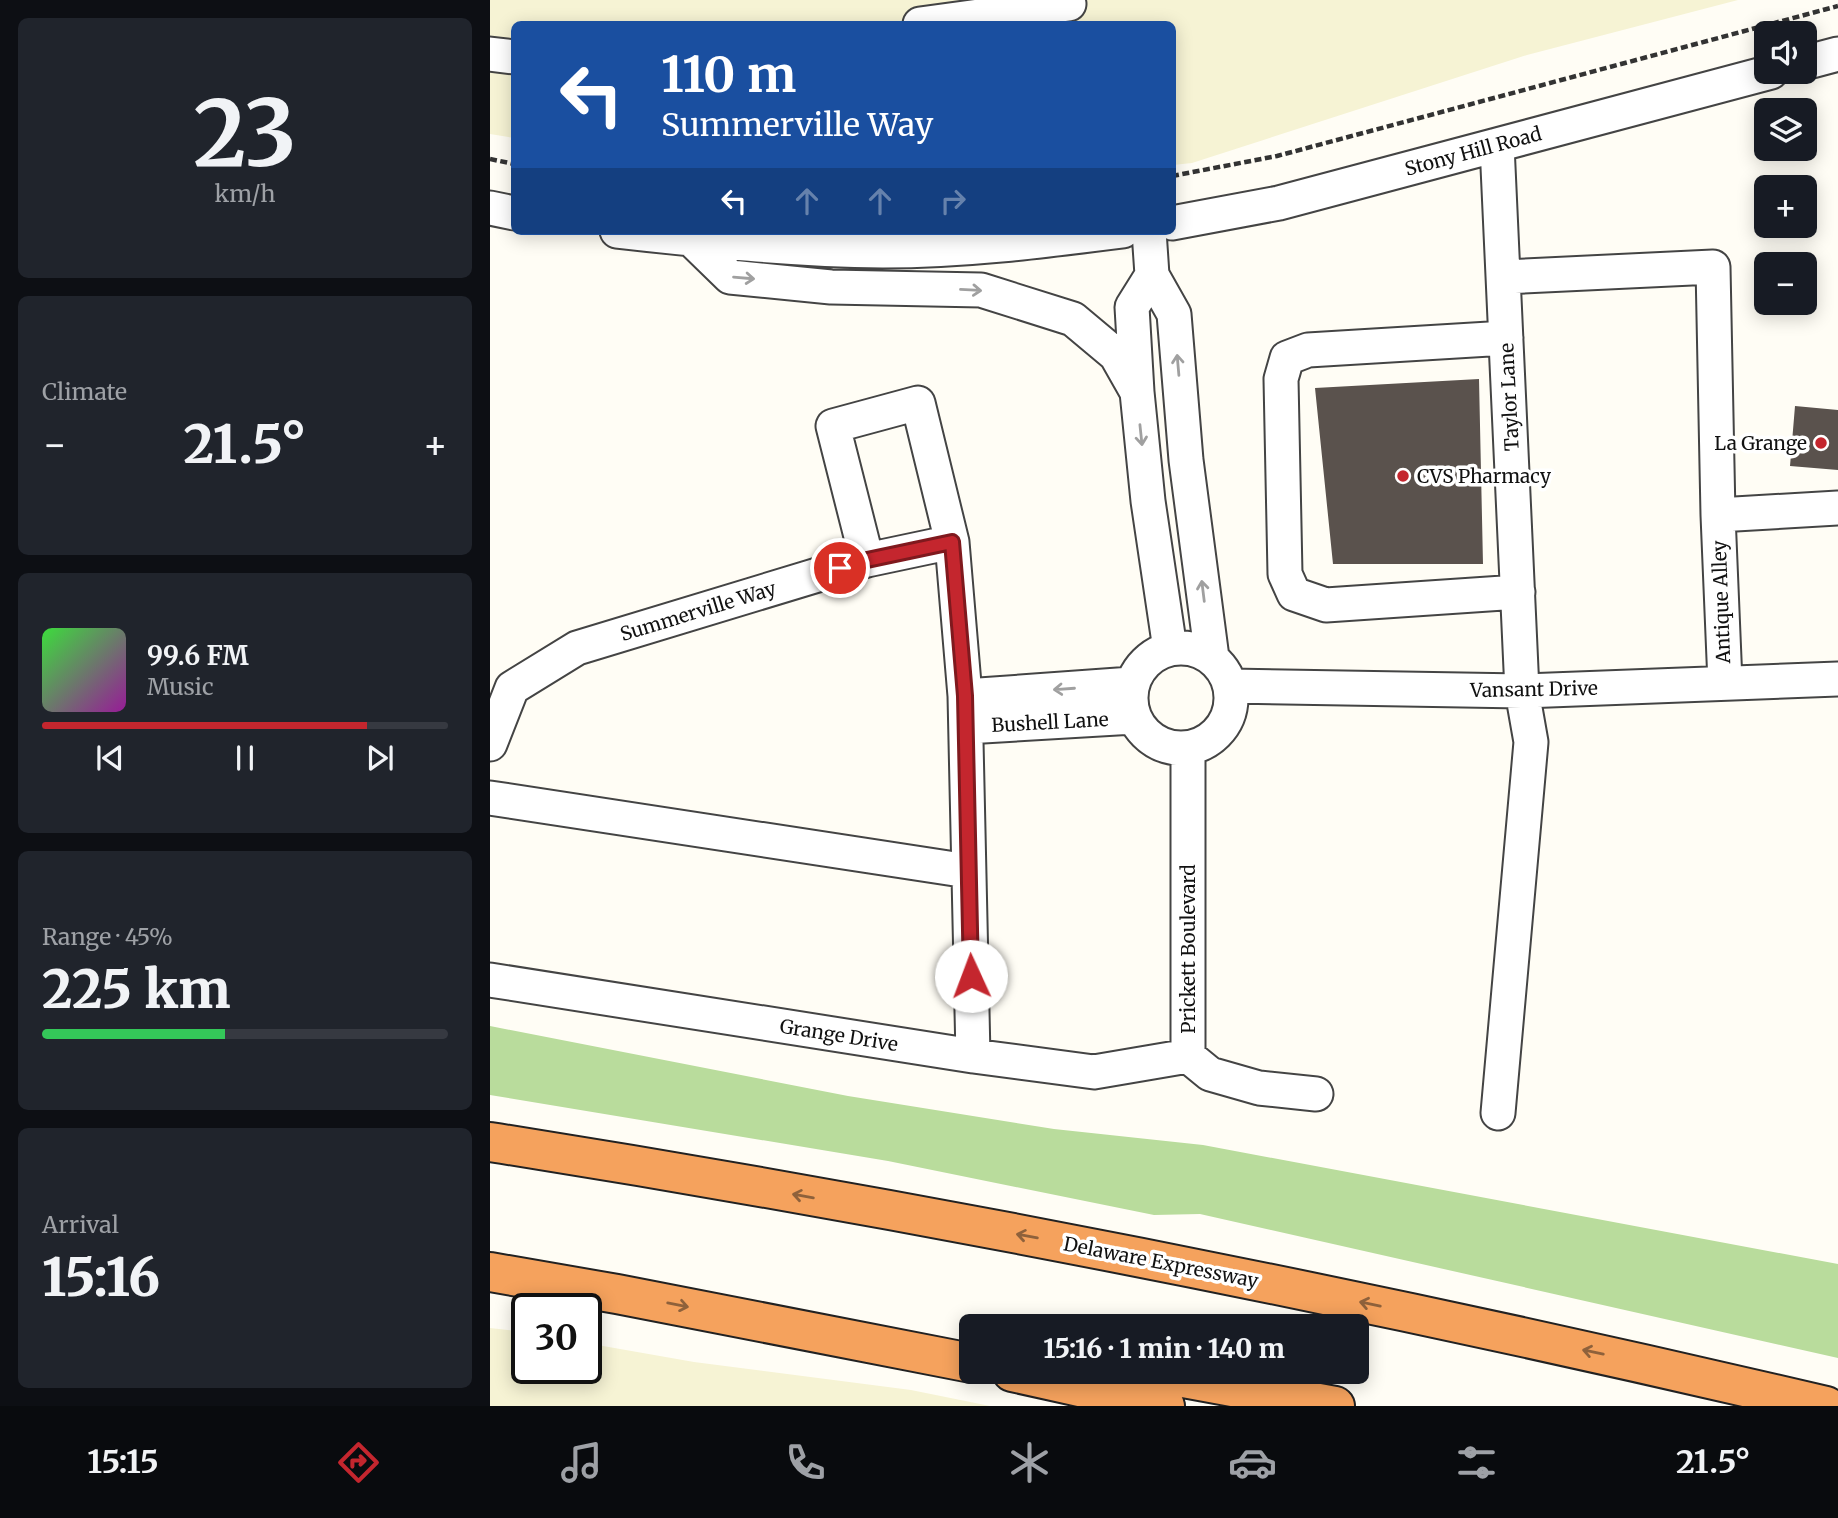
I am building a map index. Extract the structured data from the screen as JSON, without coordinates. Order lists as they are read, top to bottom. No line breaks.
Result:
{"streets":{"highway":["Delaware Expressway"],"street":["Stony Hill Road","Taylor Lane","Antique Alley","Summerville Way","Vansant Drive","Bushell Lane","Prickett Boulevard","Grange Drive"]},"crossings":[["Stony Hill Road","Taylor Lane"],["Taylor Lane","Vansant Drive"],["Antique Alley","Vansant Drive"],["Summerville Way","Bushell Lane"],["Vansant Drive","Bushell Lane"],["Vansant Drive","Prickett Boulevard"],["Bushell Lane","Prickett Boulevard"],["Bushell Lane","Grange Drive"],["Prickett Boulevard","Grange Drive"]],"places":["La Grange","CVS Pharmacy"],"page":{"tile":[["23","km/h"],"Climate",["Range · 45%","225 km"],["Arrival","15:16"]],"map_buttons":["+","−"],"turn":["110 m","Summerville Way"],"heat":["−","21.5°","+"],"song":["99.6 FM","Music"],"limit":"30","trip":"15:16 · 1 min · 140 m","tabs":["15:15","21.5°"]}}
